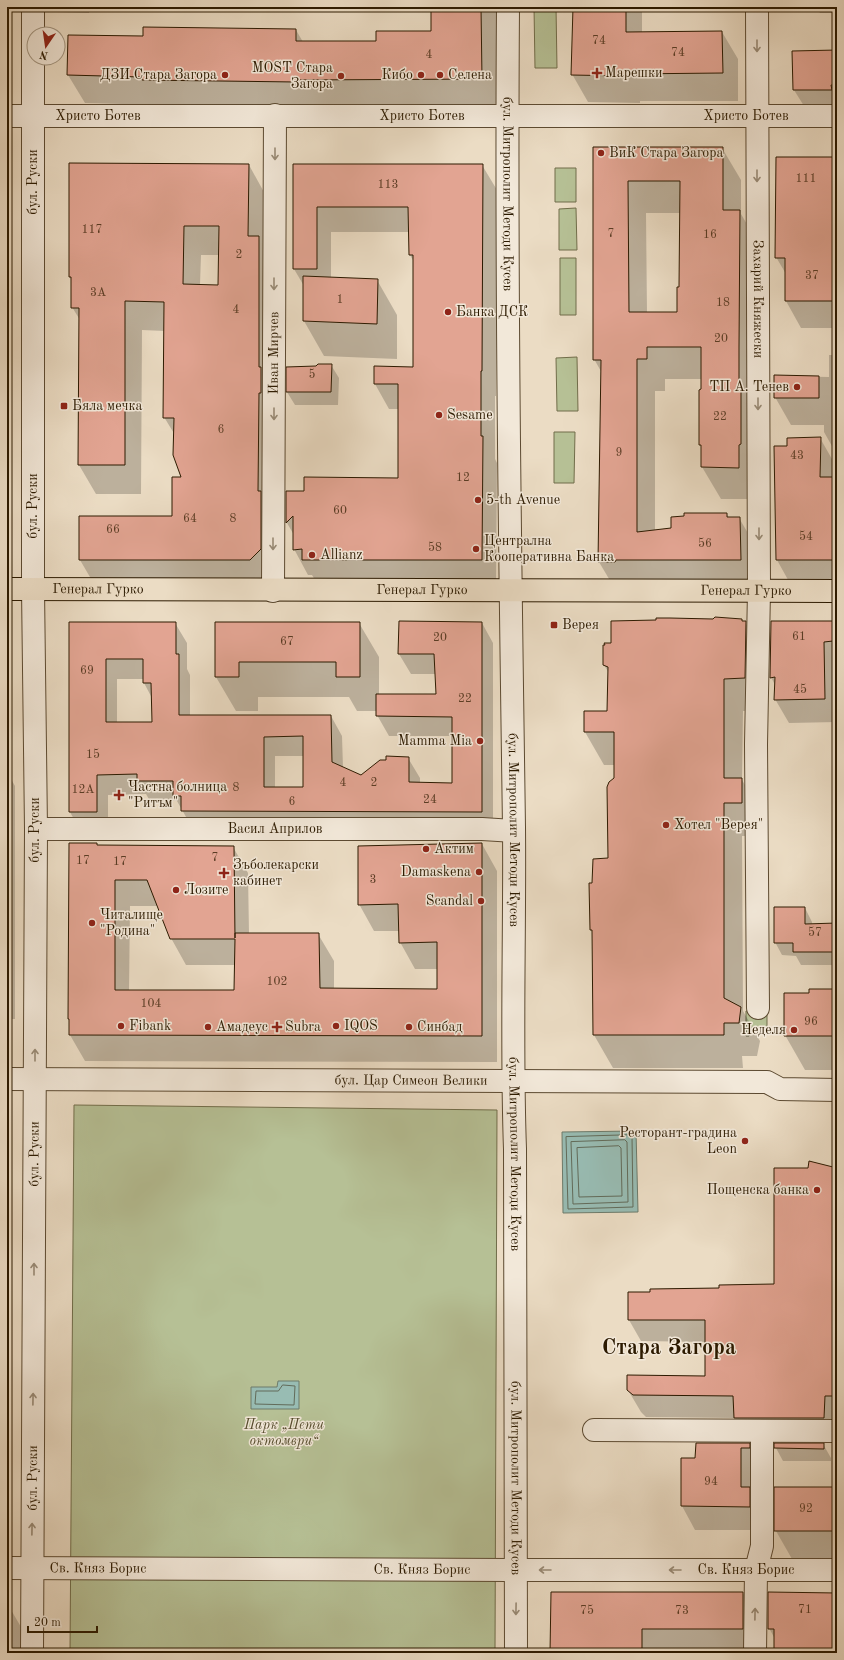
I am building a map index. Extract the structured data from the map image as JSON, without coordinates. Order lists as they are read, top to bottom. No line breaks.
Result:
{"streets":{"main road":["Генерал Гурко"],"street":["Христо Ботев","бул. Руски","бул. Митрополит Методи Кусев","Захарий Княжески","Иван Мирчев","Васил Априлов","бул. Цар Симеон Велики","Св. Княз Борис"]},"crossings":[["Христо Ботев","бул. Руски"],["Христо Ботев","бул. Митрополит Методи Кусев"],["Христо Ботев","Захарий Княжески"],["Христо Ботев","Иван Мирчев"],["бул. Руски","Генерал Гурко"],["бул. Руски","Васил Априлов"],["бул. Руски","бул. Цар Симеон Велики"],["бул. Руски","Св. Княз Борис"],["бул. Митрополит Методи Кусев","Генерал Гурко"],["бул. Митрополит Методи Кусев","Васил Априлов"],["бул. Митрополит Методи Кусев","бул. Цар Симеон Велики"],["бул. Митрополит Методи Кусев","Св. Княз Борис"],["Захарий Княжески","Генерал Гурко"],["Иван Мирчев","Генерал Гурко"]],"one_way":["бул. Руски","Захарий Княжески","Иван Мирчев"],"districts":["Стара Загора"],"parks":["Парк „Пети октомври“"],"places":{"health":["Марешки","Частна болница \"Ритъм\"","Зъболекарски кабинет","Subra"],"other":["ДЗИ Стара Загора","Кибо","Селена","MOST Стара Загора","ВиК Стара Загора","Банка ДСК","ТП А. Тенев","Sesame","5-th Avenue","Централна Кооперативна Банка","Allianz","Mamma Mia","Хотел \"Верея\"","Актим","Damaskena","Лозите","Scandal","Читалище \"Родина\"","Fibank","IQOS","Амадеус","Синбад","Неделя","Ресторант-градина Leon","Пощенска банка"],"transit":["Бяла мечка","Верея"]},"house_numbers":["74","74","4","111","113","117","7","16","2","37","3A","1","18","4","20","5","22","6","9","43","12","60","64","8","66","54","56","58","61","20","67","69","45","22","15","4","2","8","12A","24","6","7","17","17","3","57","102","104","96","94","92","71","75","73"],"scale_bar":"20 m","north":"bottom"}
